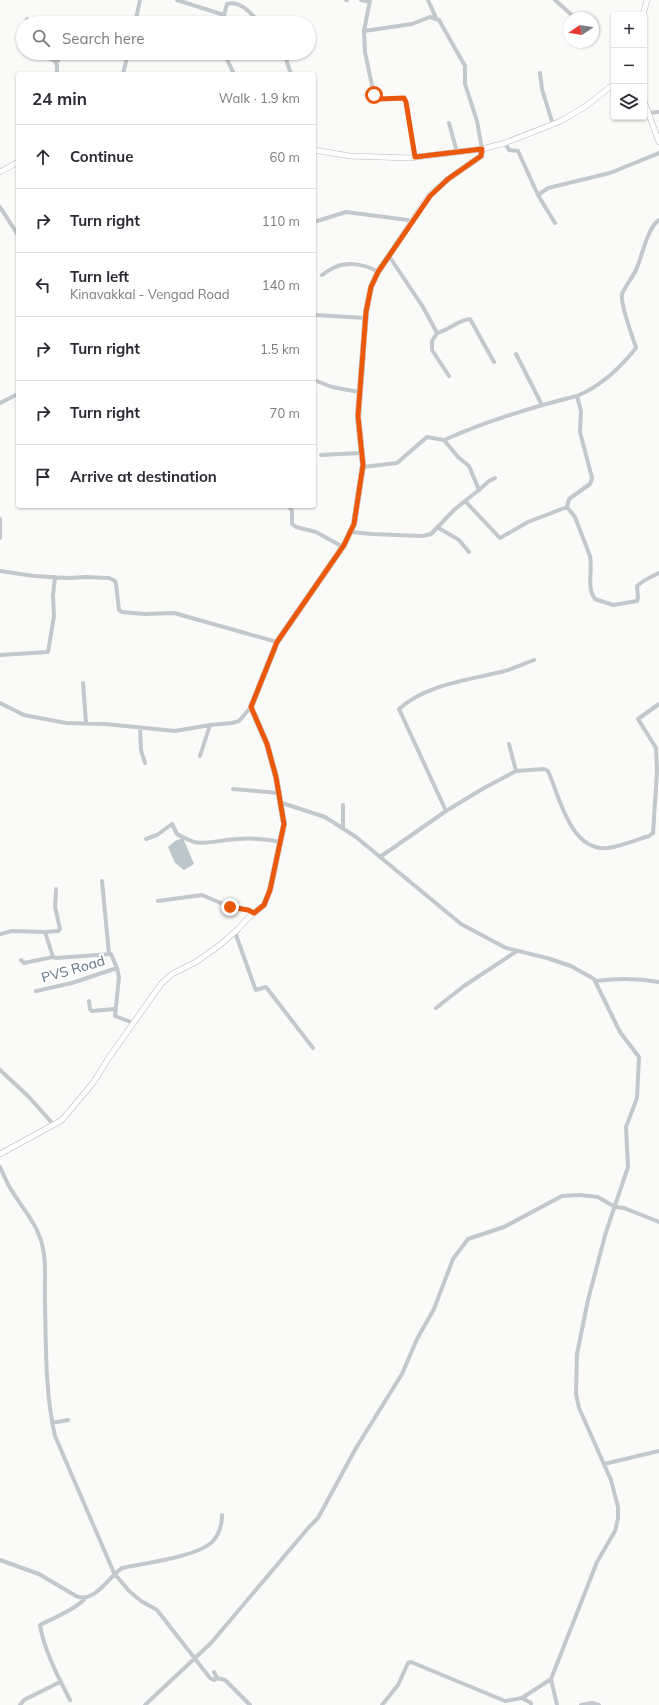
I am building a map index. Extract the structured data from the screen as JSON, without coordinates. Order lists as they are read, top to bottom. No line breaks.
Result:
{"streets":{"street":["PVS Road"]},"north":"left","page":{"map_buttons":["+","−"],"search":"Search here","heading":["24 min","Walk · 1.9 km"],"list":[["Continue","60 m"],["Turn right","110 m"],["Turn left","Kinavakkal - Vengad Road","140 m"],["Turn right","1.5 km"],["Turn right","70 m"],"Arrive at destination"]}}
